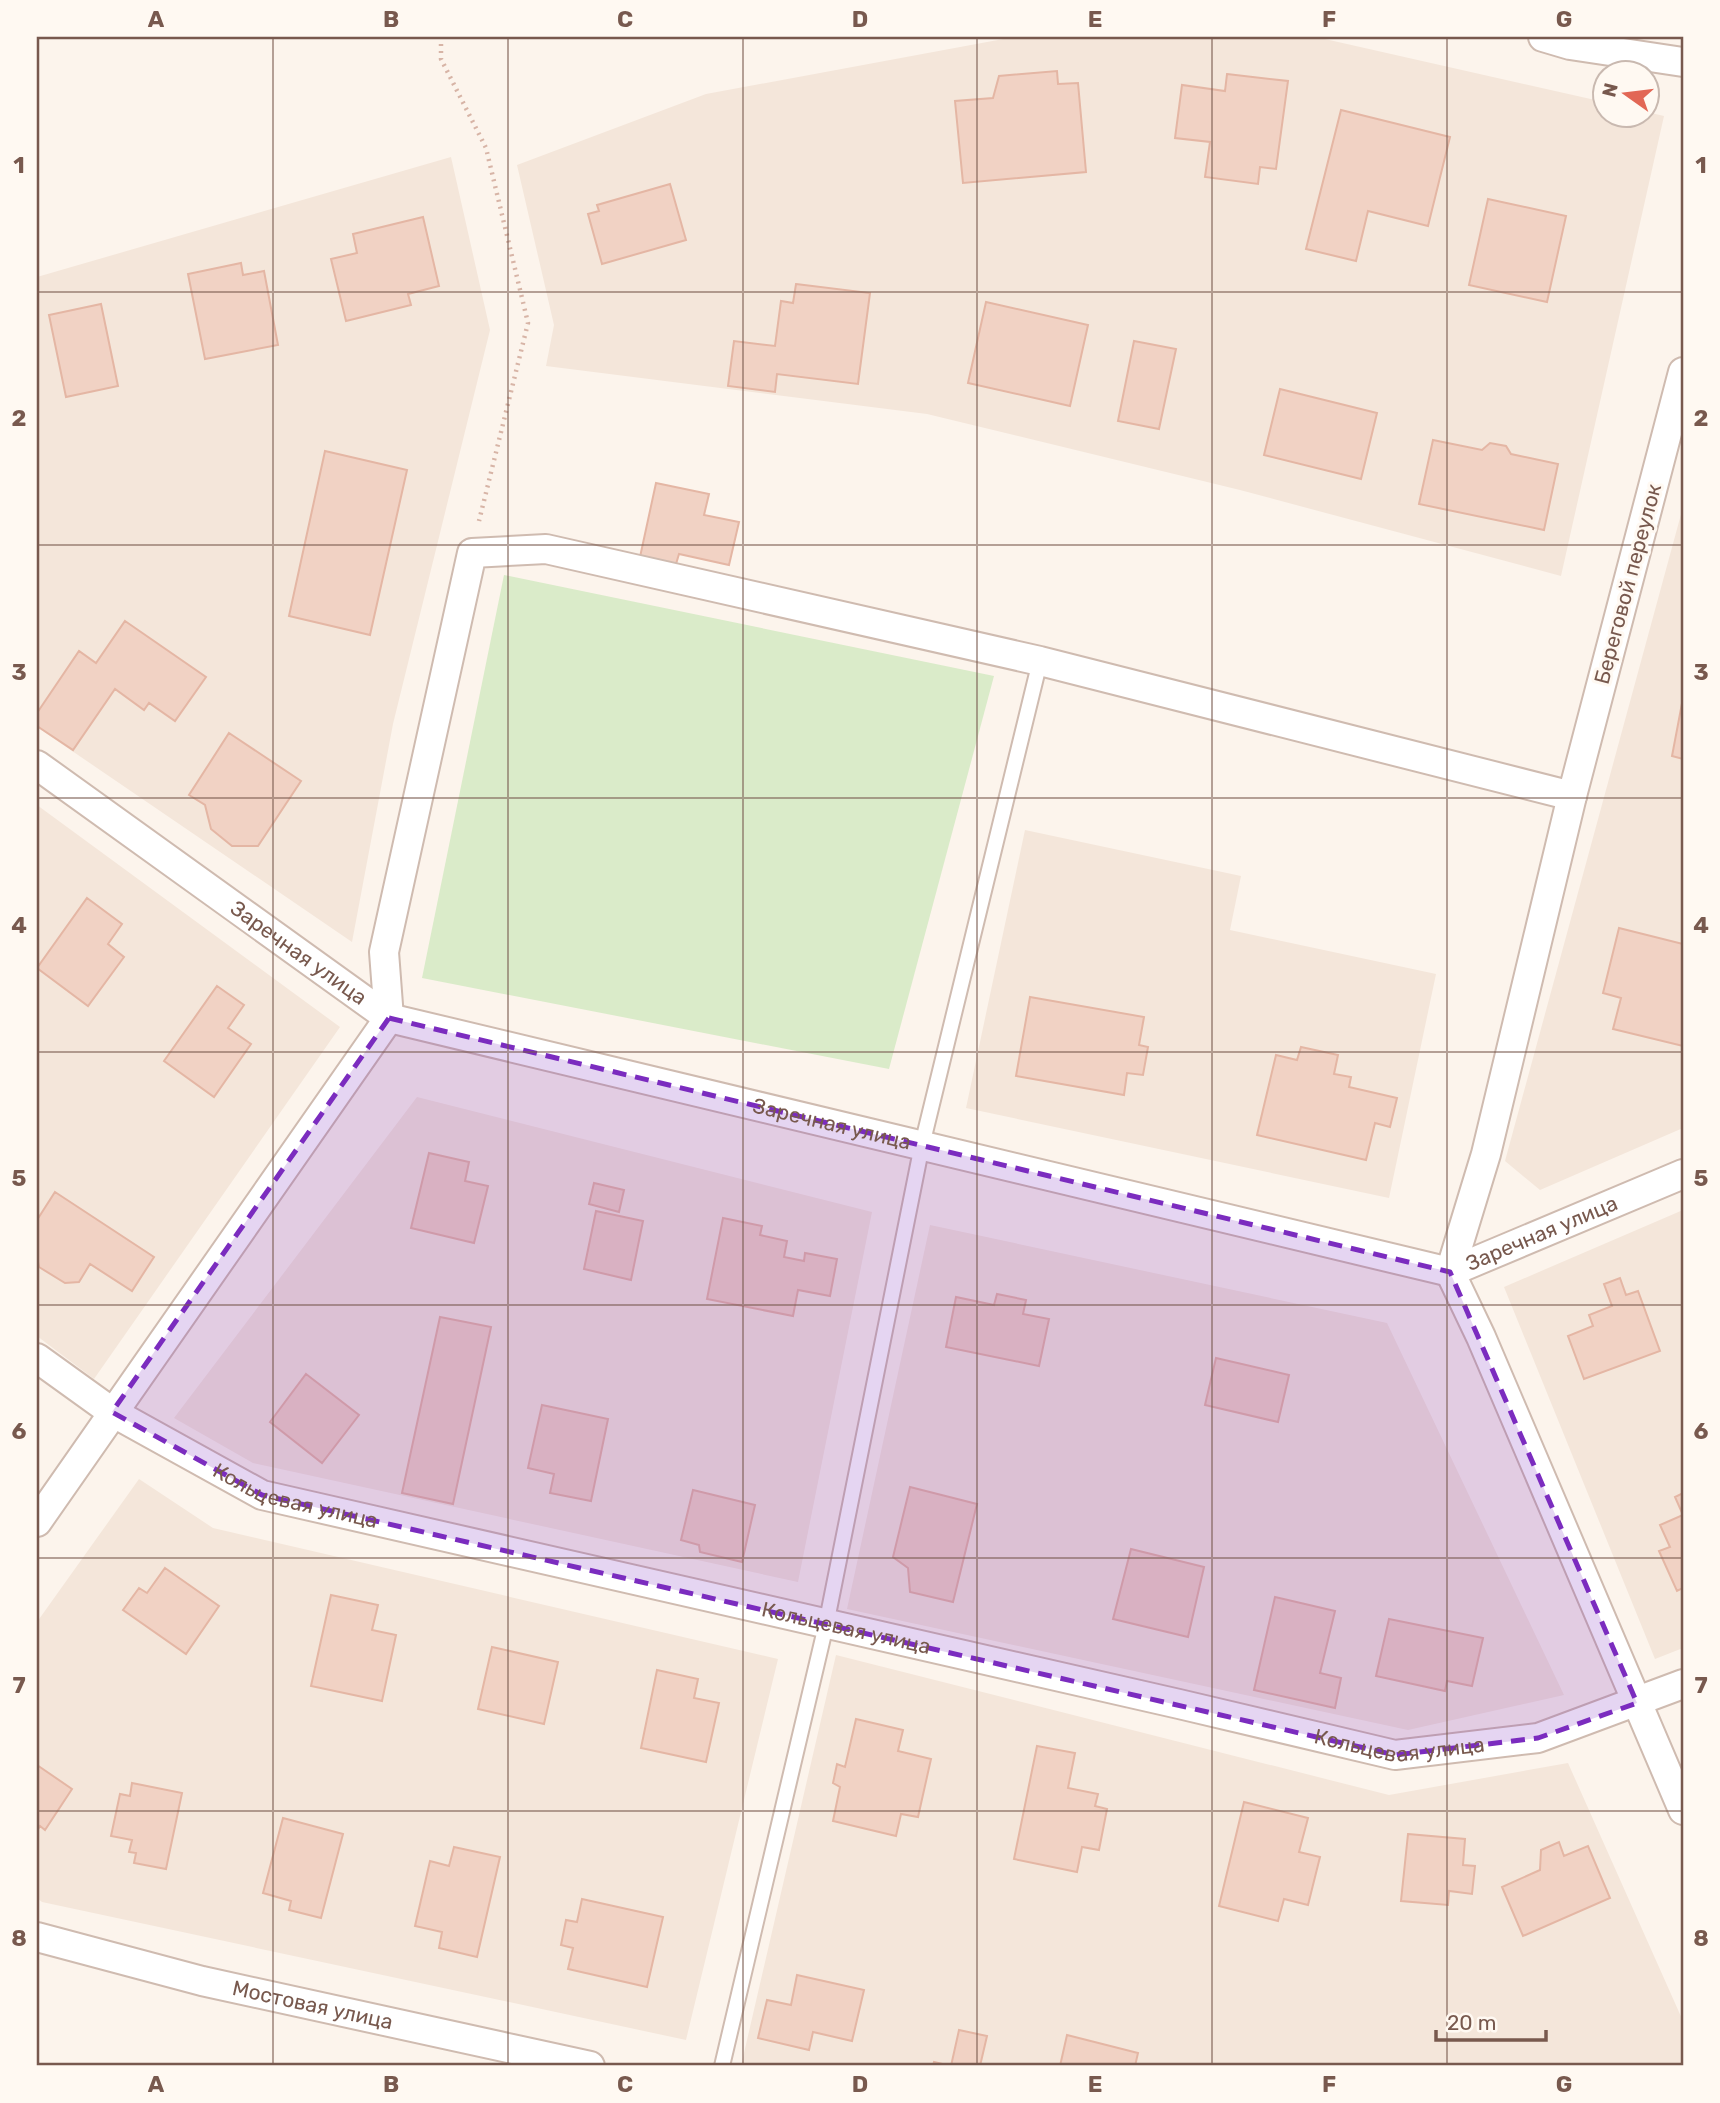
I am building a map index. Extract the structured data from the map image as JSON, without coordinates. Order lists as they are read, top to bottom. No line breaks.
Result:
{"streets":{"street":["Береговой переулок","Заречная улица","Кольцевая улица","Мостовая улица"]},"crossings":[["Береговой переулок","Заречная улица"]],"scale_bar":"20 m","north":"left","grid":{"columns":["A","B","C","D","E","F","G"],"rows":["1","2","3","4","5","6","7","8"]}}
